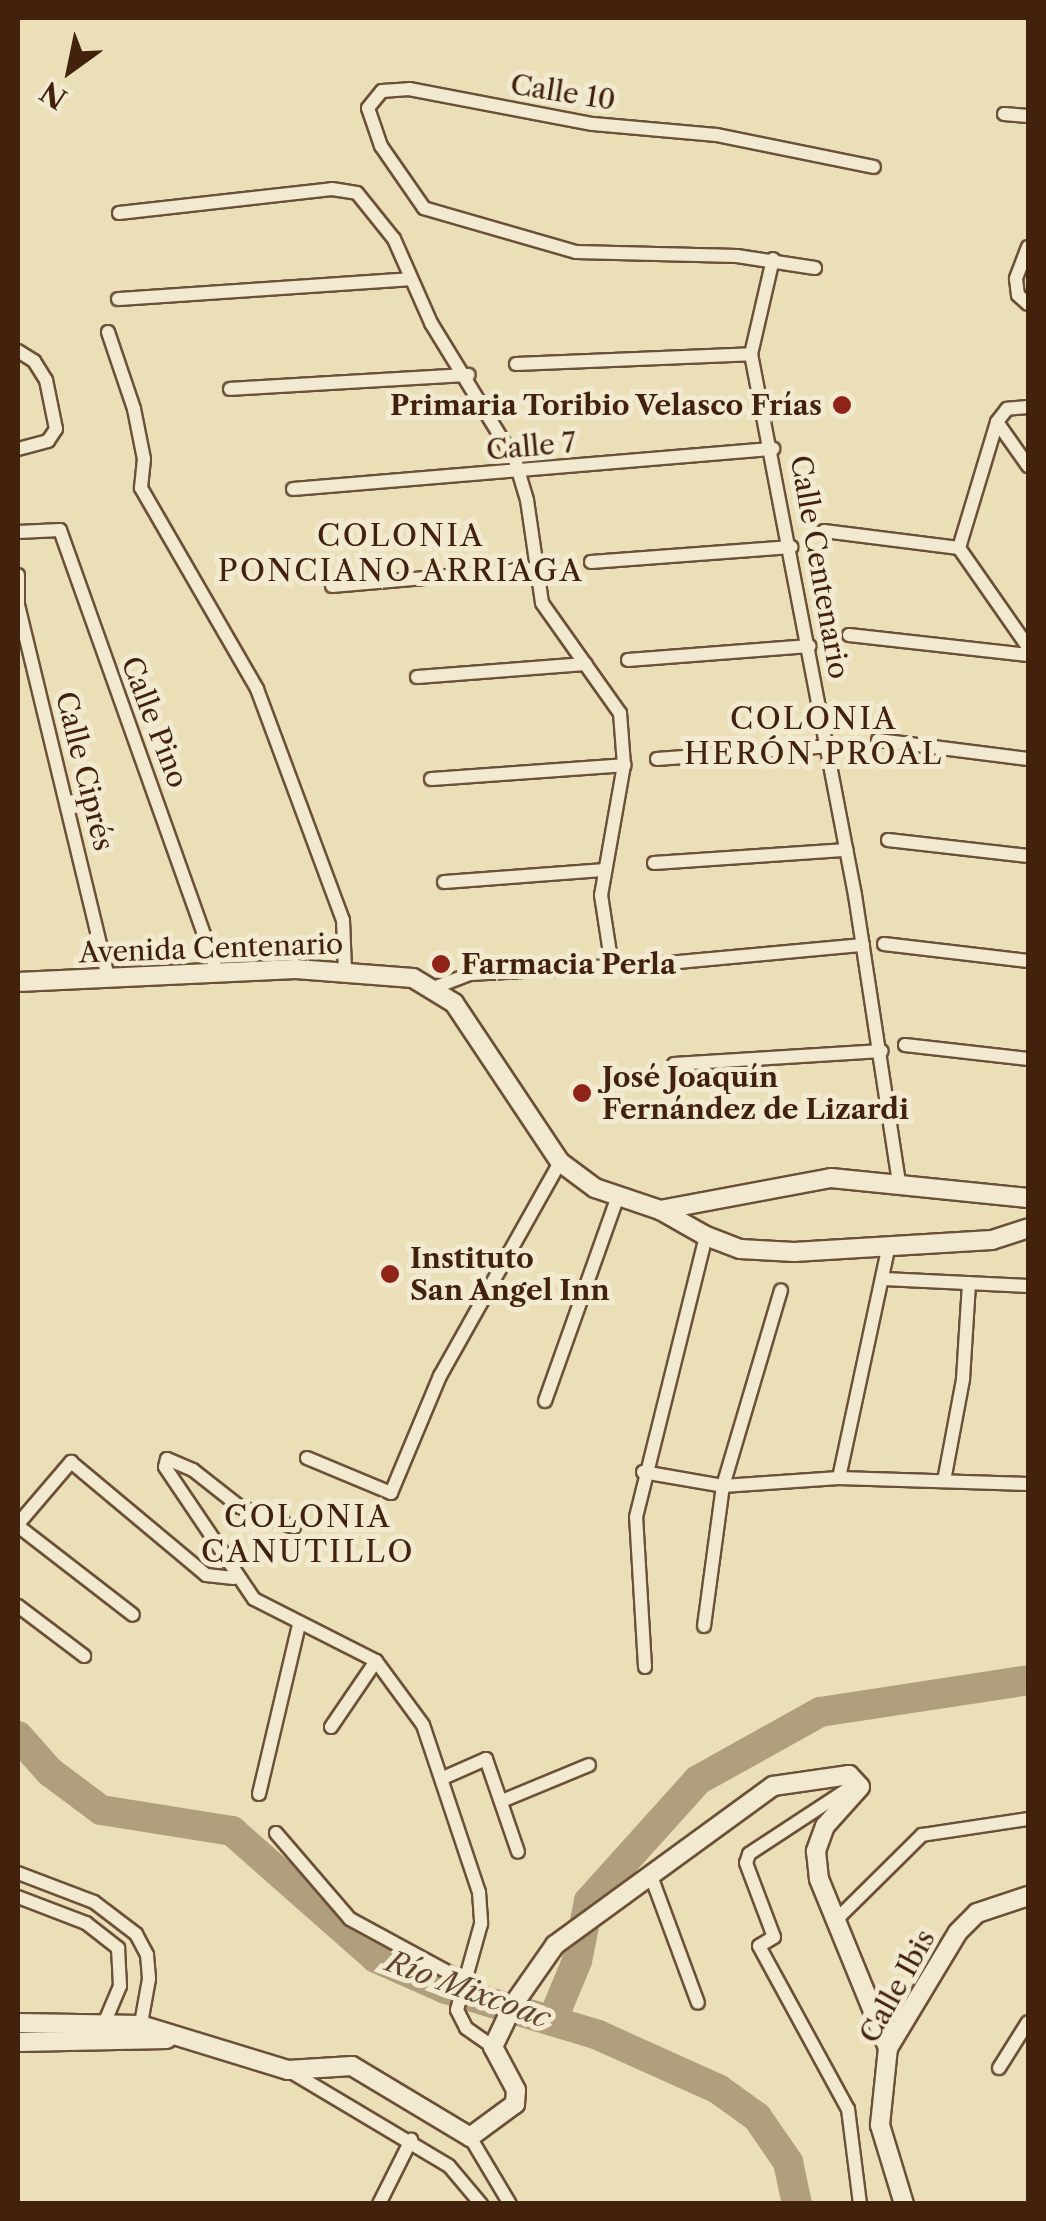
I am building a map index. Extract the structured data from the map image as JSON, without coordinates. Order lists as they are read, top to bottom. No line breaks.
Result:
{"streets":{"street":["Calle 10","Calle 7","Calle Centenario","Calle Pino","Calle Ciprés","Avenida Centenario","Calle Ibis"]},"crossings":[["Calle 10","Calle Centenario"],["Calle 7","Calle Centenario"],["Calle Pino","Avenida Centenario"],["Calle Ciprés","Avenida Centenario"]],"districts":["COLONIA PONCIANO ARRIAGA","COLONIA HERÓN PROAL","COLONIA CANUTILLO"],"water":["Río Mixcoac"],"places":["Primaria Toribio Velasco Frías","Farmacia Perla","José Joaquín Fernández de Lizardi","Instituto San Angel Inn"],"north":"bottom left"}
